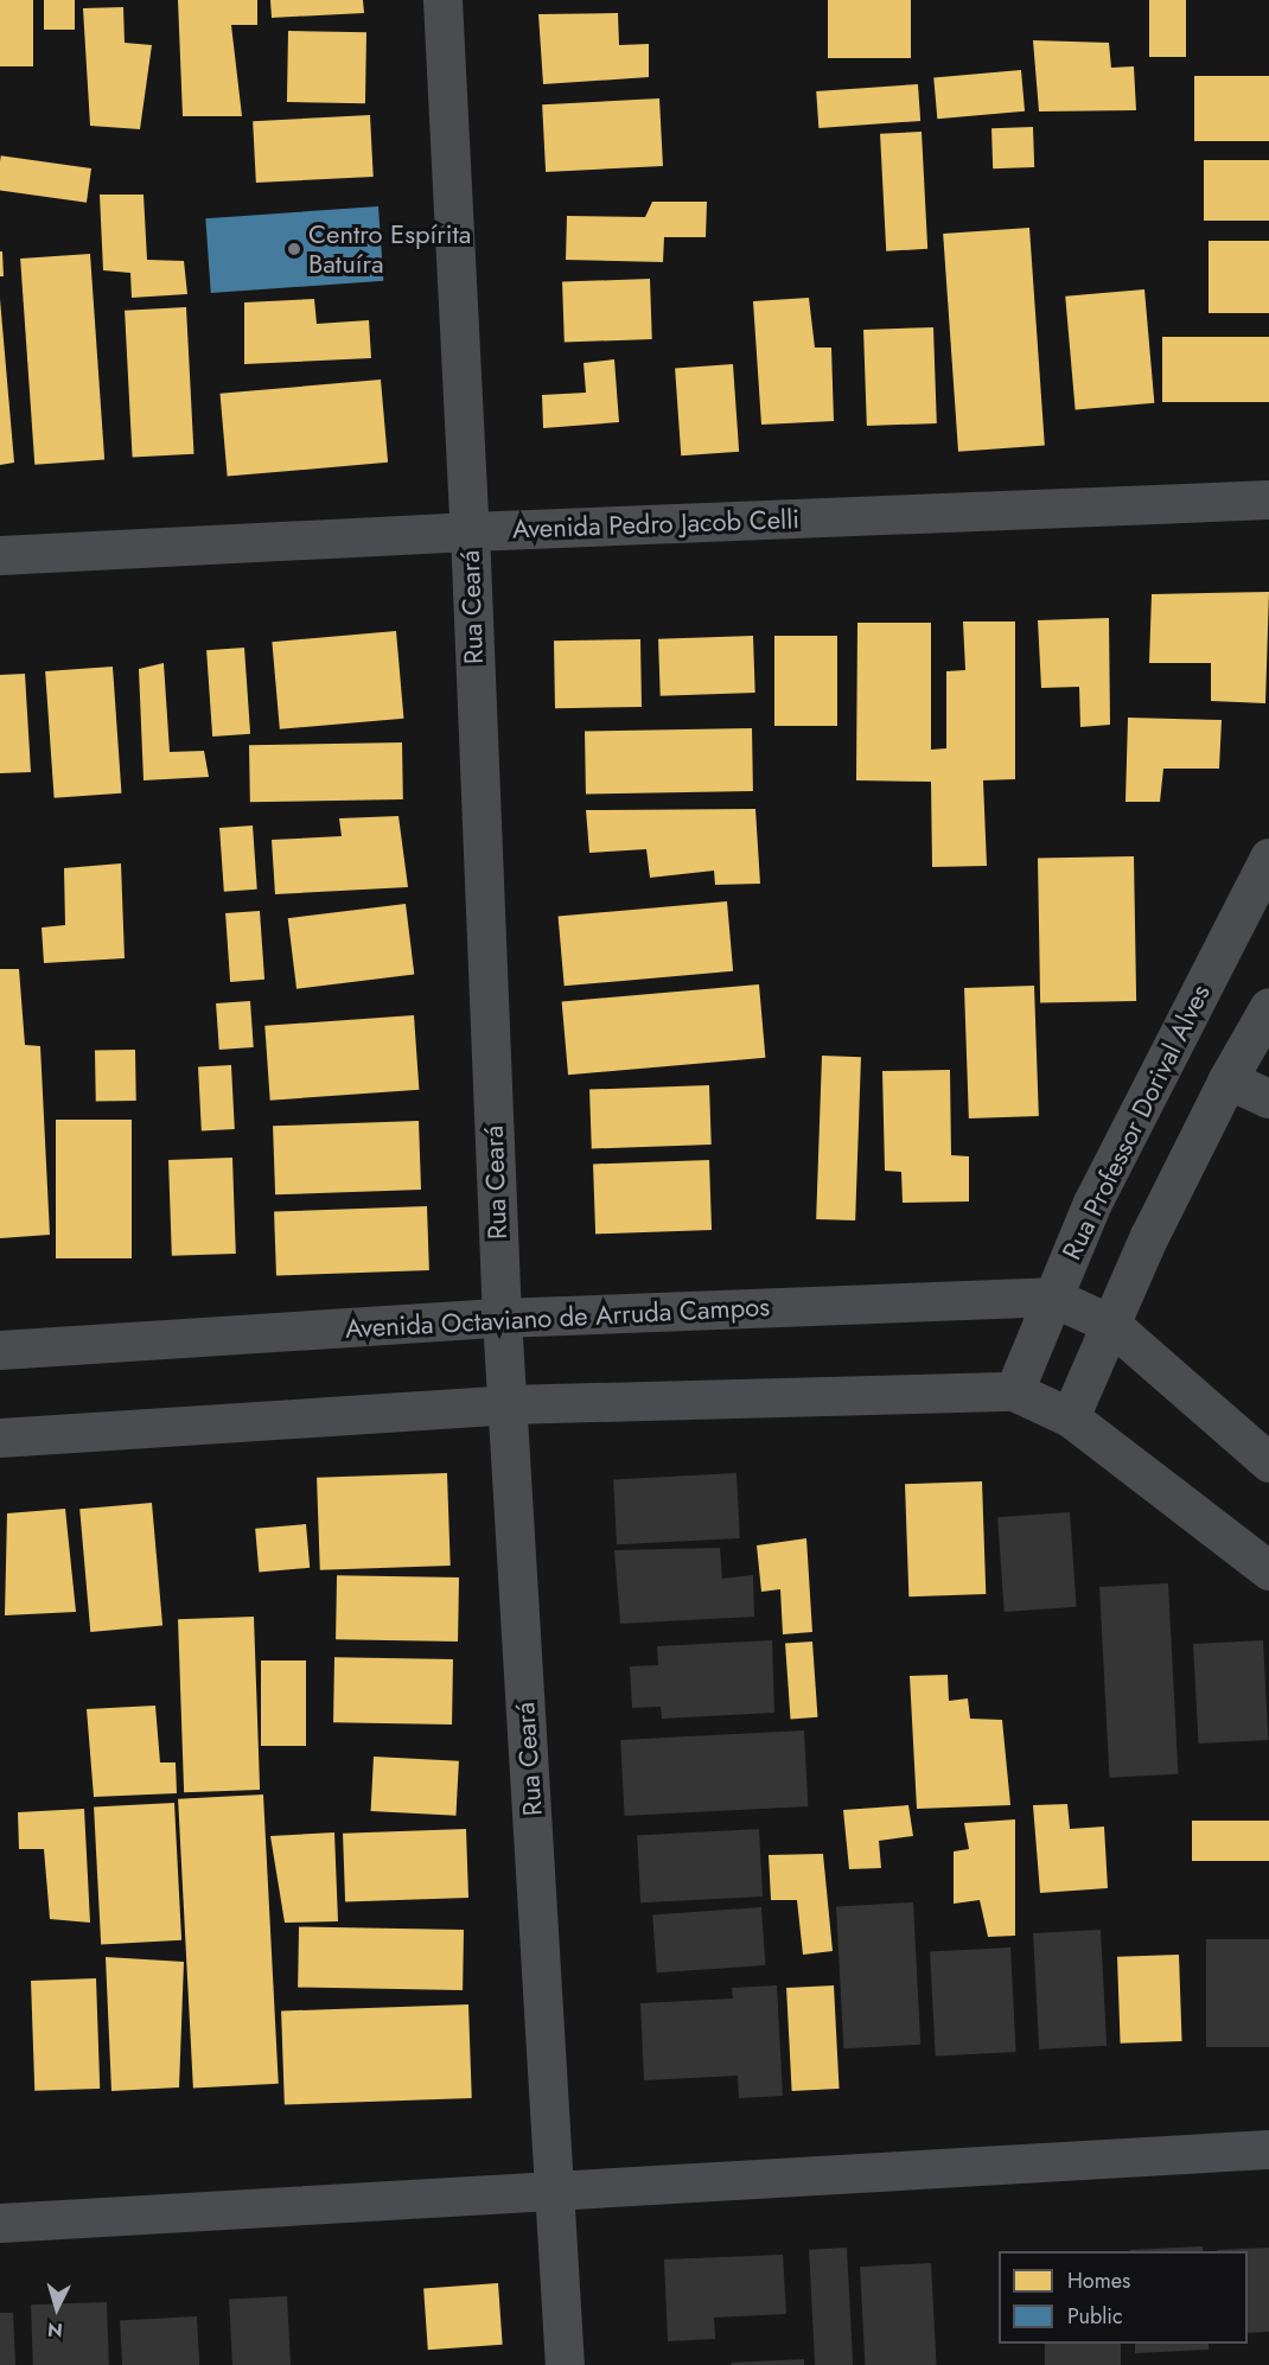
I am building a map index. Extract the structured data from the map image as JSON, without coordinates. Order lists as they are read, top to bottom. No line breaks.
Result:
{"streets":{"street":["Avenida Pedro Jacob Celli","Rua Ceará","Rua Professor Dorival Alves","Avenida Octaviano de Arruda Campos"]},"crossings":[["Avenida Pedro Jacob Celli","Rua Ceará"],["Rua Ceará","Avenida Octaviano de Arruda Campos"],["Rua Professor Dorival Alves","Avenida Octaviano de Arruda Campos"]],"places":["Centro Espírita Batuíra"],"legend":["Homes","Public"],"north":"bottom"}
